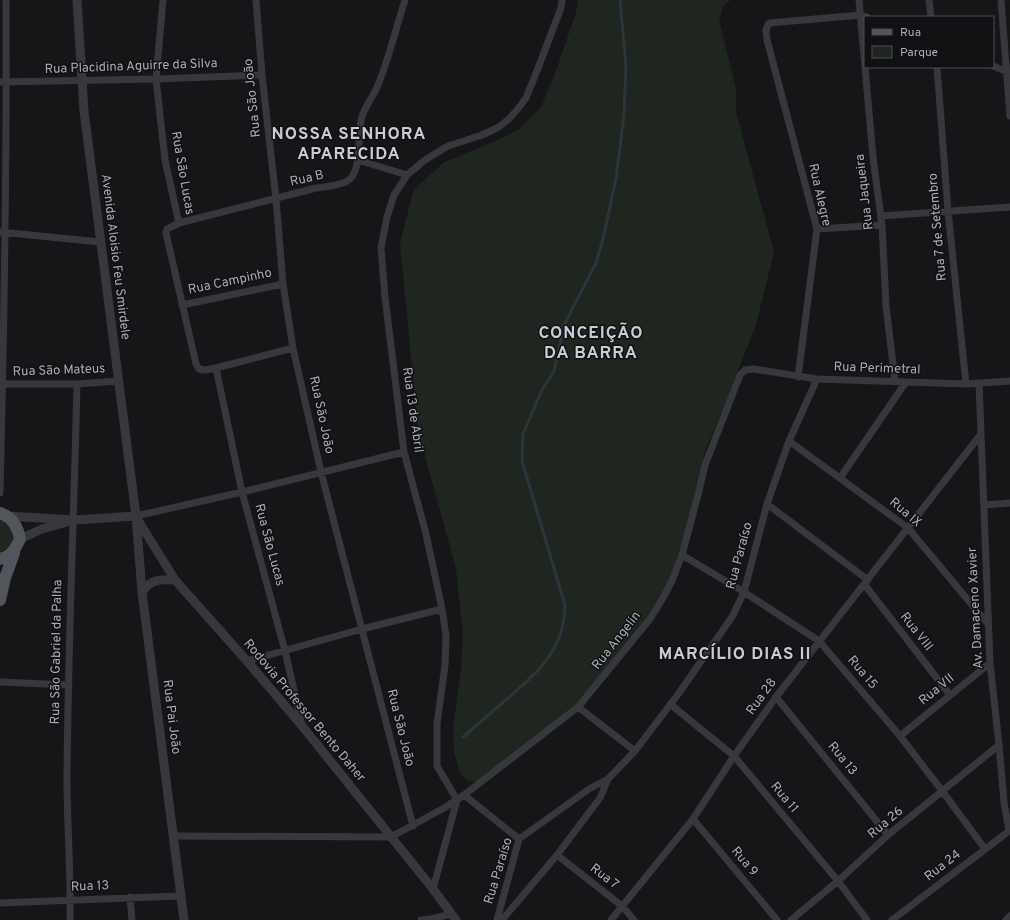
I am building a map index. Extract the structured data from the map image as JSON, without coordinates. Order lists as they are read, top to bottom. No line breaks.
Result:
{"streets":{"street":["Rua Placidina Aguirre da Silva","Rua São João","Rua São Lucas","Rua B","Rua Jaqueira","Rua Alegre","Rua 7 de Setembro","Avenida Aloisio Feu Smirdele","Rua Campinho","Rua Perimetral","Rua São Mateus","Rua 13 de Abril","Rua IX","Rua Paraíso","Av. Damaceno Xavier","Rua VIII","Rua Angelin","Rua São Gabriel da Palha","Rua 15","Rua VII","Rua 28","Rodovia Professor Bento Daher","Rua Pai João","Rua 13","Rua 11","Rua 26","Rua 9","Rua 24","Rua 7"]},"crossings":[["Rua Placidina Aguirre da Silva","Rua São João"],["Rua Placidina Aguirre da Silva","Rua São Lucas"],["Rua Placidina Aguirre da Silva","Avenida Aloisio Feu Smirdele"],["Rua São João","Rua B"],["Rua São João","Rua Campinho"],["Rua São João","Rua Angelin"],["Rua São Lucas","Rua B"],["Rua São Lucas","Rua Campinho"],["Rua São Lucas","Rodovia Professor Bento Daher"],["Rua Jaqueira","Rua Alegre"],["Rua Jaqueira","Rua Perimetral"],["Rua Alegre","Rua Perimetral"],["Rua 7 de Setembro","Rua Perimetral"],["Avenida Aloisio Feu Smirdele","Rua São Mateus"],["Avenida Aloisio Feu Smirdele","Rodovia Professor Bento Daher"],["Avenida Aloisio Feu Smirdele","Rua Pai João"],["Rua Perimetral","Rua Paraíso"],["Rua Perimetral","Av. Damaceno Xavier"],["Rua Perimetral","Rua Angelin"],["Rua São Mateus","Rua São Gabriel da Palha"],["Rua 13 de Abril","Rua Angelin"],["Rua IX","Rua Paraíso"],["Rua IX","Av. Damaceno Xavier"],["Rua IX","Rua 28"],["Rua Paraíso","Rua VIII"],["Rua Paraíso","Rua 15"],["Rua Paraíso","Rua 11"],["Rua Paraíso","Rua 7"],["Av. Damaceno Xavier","Rua VII"],["Av. Damaceno Xavier","Rua 28"],["Av. Damaceno Xavier","Rua 26"],["Av. Damaceno Xavier","Rua 24"],["Rua VIII","Rua VII"],["Rua VIII","Rua 28"],["Rua Angelin","Rua 15"],["Rua Angelin","Rodovia Professor Bento Daher"],["Rua São Gabriel da Palha","Rua 13"],["Rua 15","Rua VII"],["Rua 15","Rua 28"],["Rua 15","Rua 26"],["Rua 15","Rua 24"],["Rua 28","Rua 13"],["Rua 28","Rua 11"],["Rua 28","Rua 9"],["Rua 28","Rua 7"],["Rodovia Professor Bento Daher","Rua Pai João"],["Rua Pai João","Rua 13"],["Rua 13","Rua 26"],["Rua 11","Rua 26"]],"districts":["NOSSA SENHORA APARECIDA","CONCEIÇÃO DA BARRA","MARCÍLIO DIAS II"],"legend":["Rua","Parque"]}
